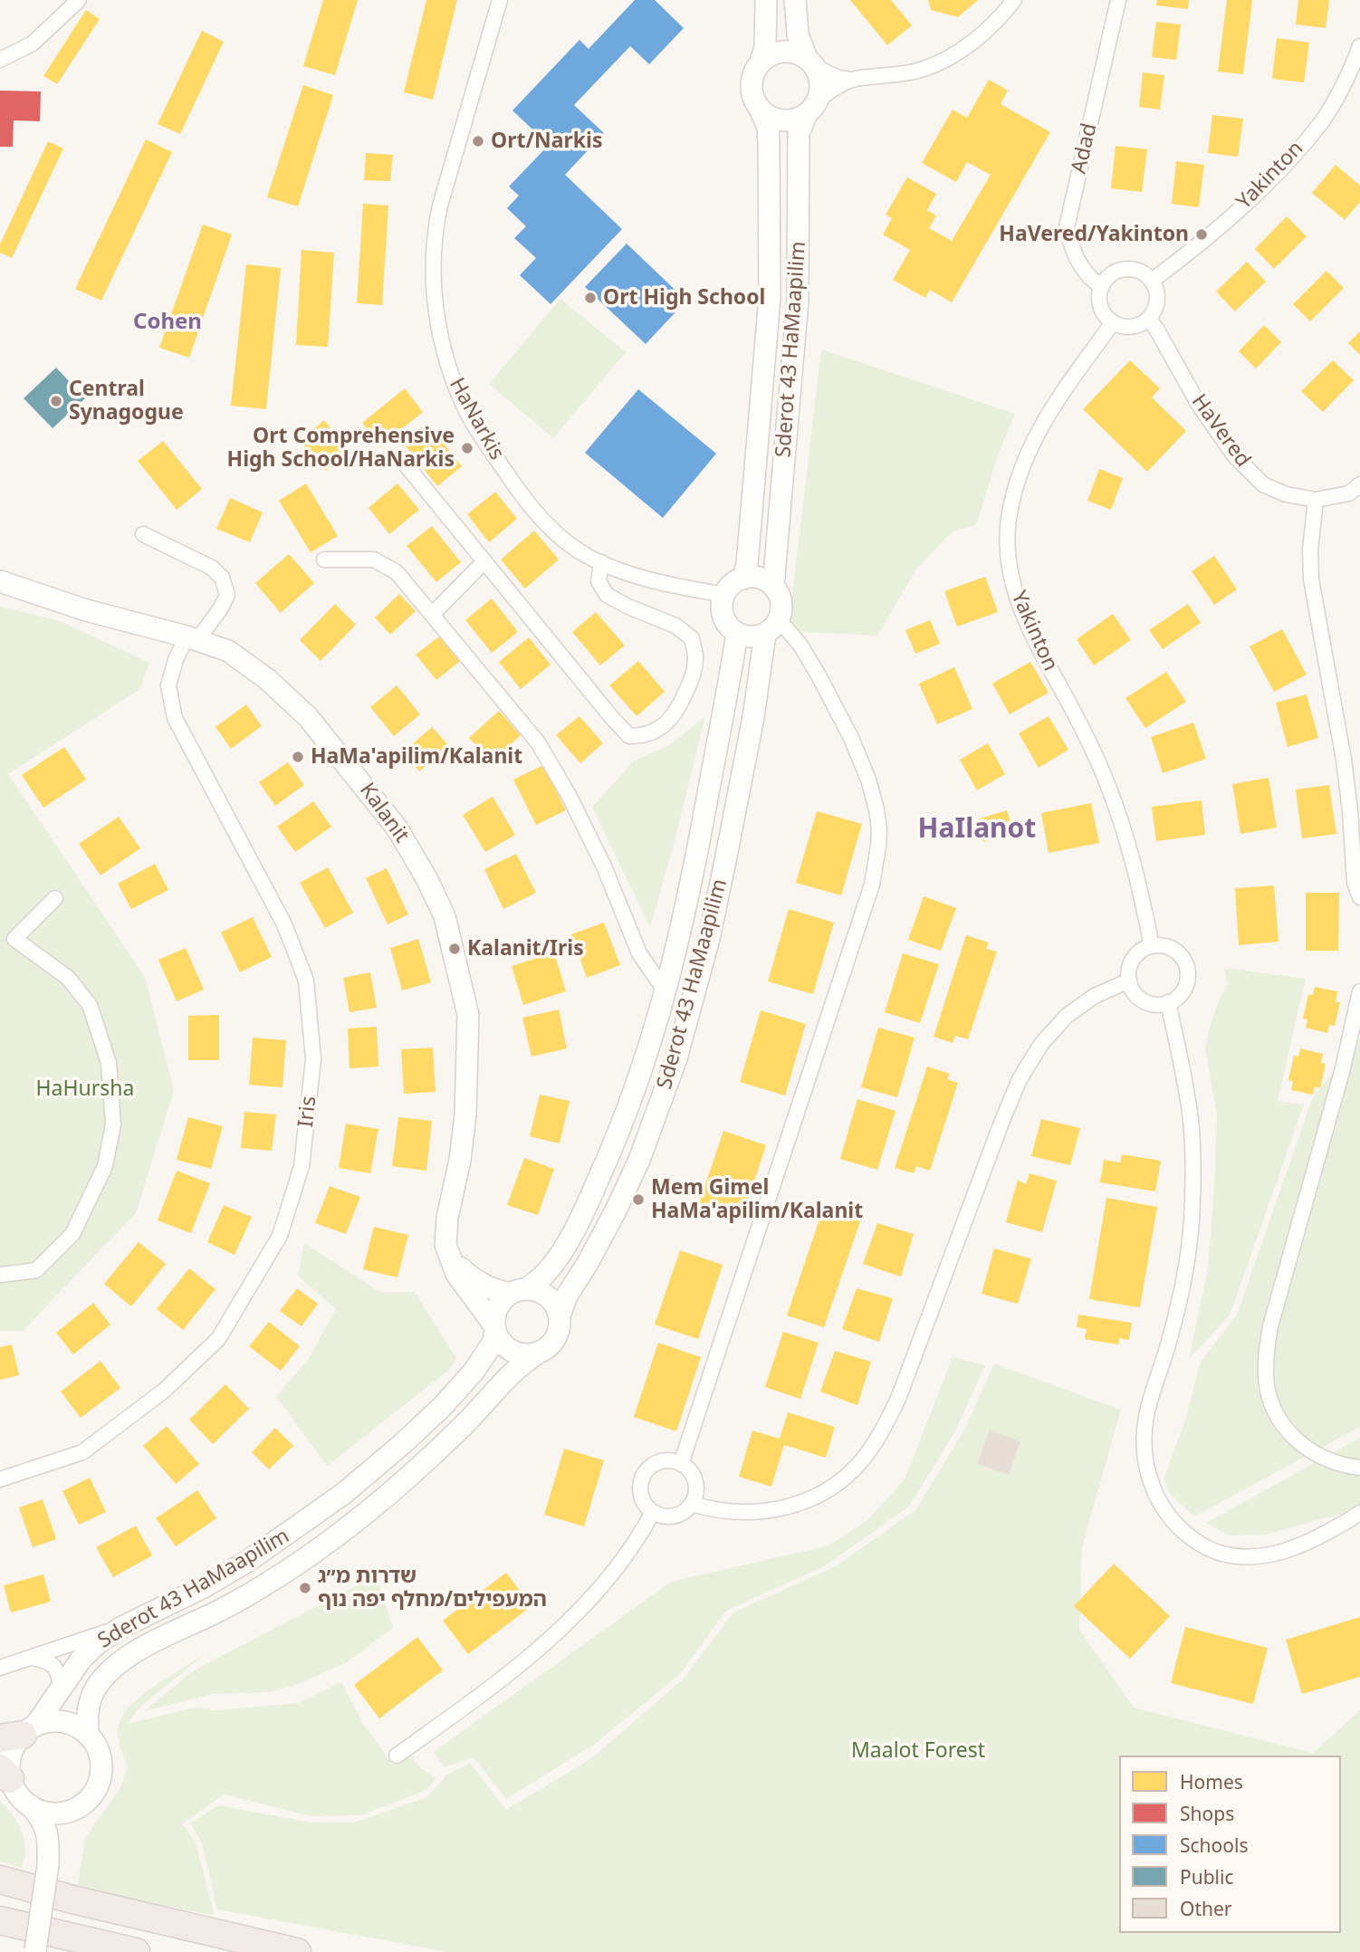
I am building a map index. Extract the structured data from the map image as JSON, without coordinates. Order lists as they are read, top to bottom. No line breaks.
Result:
{"streets":{"main road":["Sderot 43 HaMaapilim","Kalanit"],"street":["Adad","Yakinton","HaNarkis","HaVered","Iris"]},"crossings":[["Adad","Yakinton"],["Adad","HaVered"],["Yakinton","HaVered"],["Sderot 43 HaMaapilim","HaNarkis"],["Sderot 43 HaMaapilim","Kalanit"],["Kalanit","Iris"]],"districts":["Cohen","HaIlanot"],"parks":["HaHursha","Maalot Forest"],"places":["Ort/Narkis","HaVered/Yakinton","Ort High School","Central Synagogue","Ort Comprehensive High School/HaNarkis","HaMa'apilim/Kalanit","Kalanit/Iris","Mem Gimel HaMa'apilim/Kalanit","שדרות מ״ג המעפילים/מחלף יפה נוף"],"legend":["Homes","Shops","Schools","Public","Other"]}
